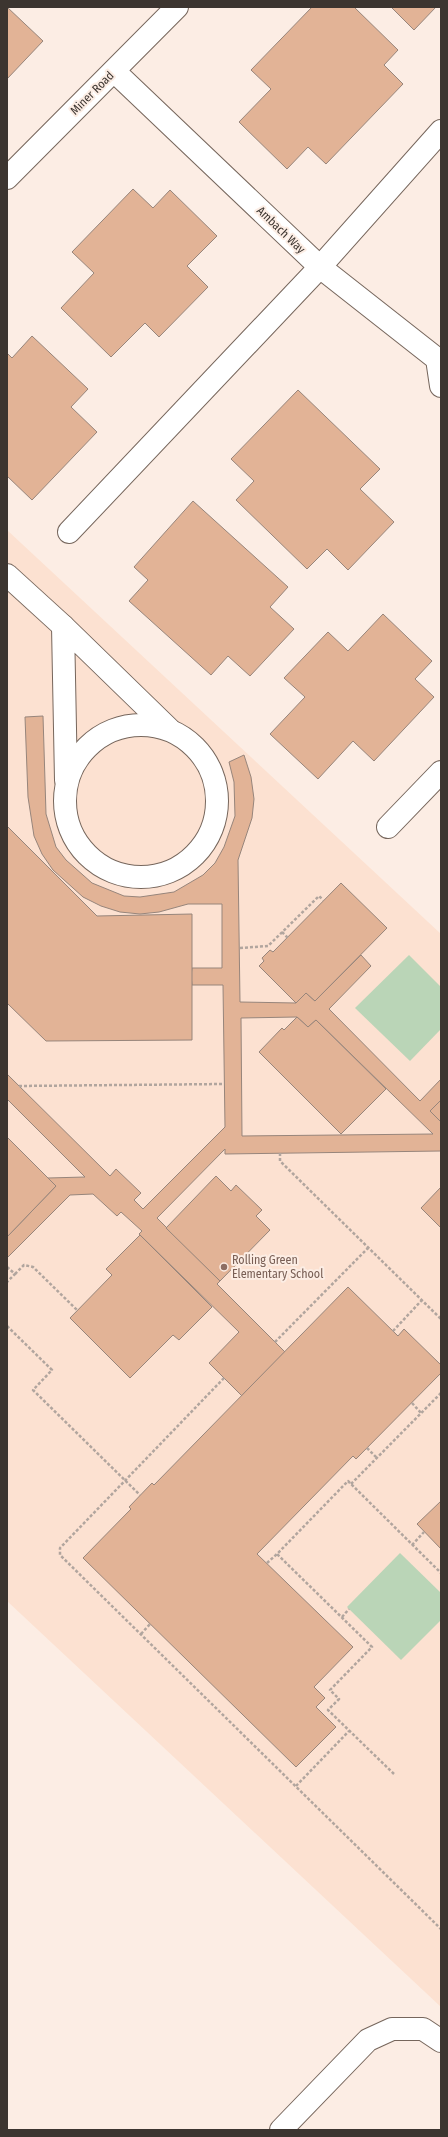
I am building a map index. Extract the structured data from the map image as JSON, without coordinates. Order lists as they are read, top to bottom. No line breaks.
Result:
{"streets":{"street":["Miner Road","Ambach Way"]},"crossings":[["Miner Road","Ambach Way"]],"places":["Rolling Green Elementary School"]}
